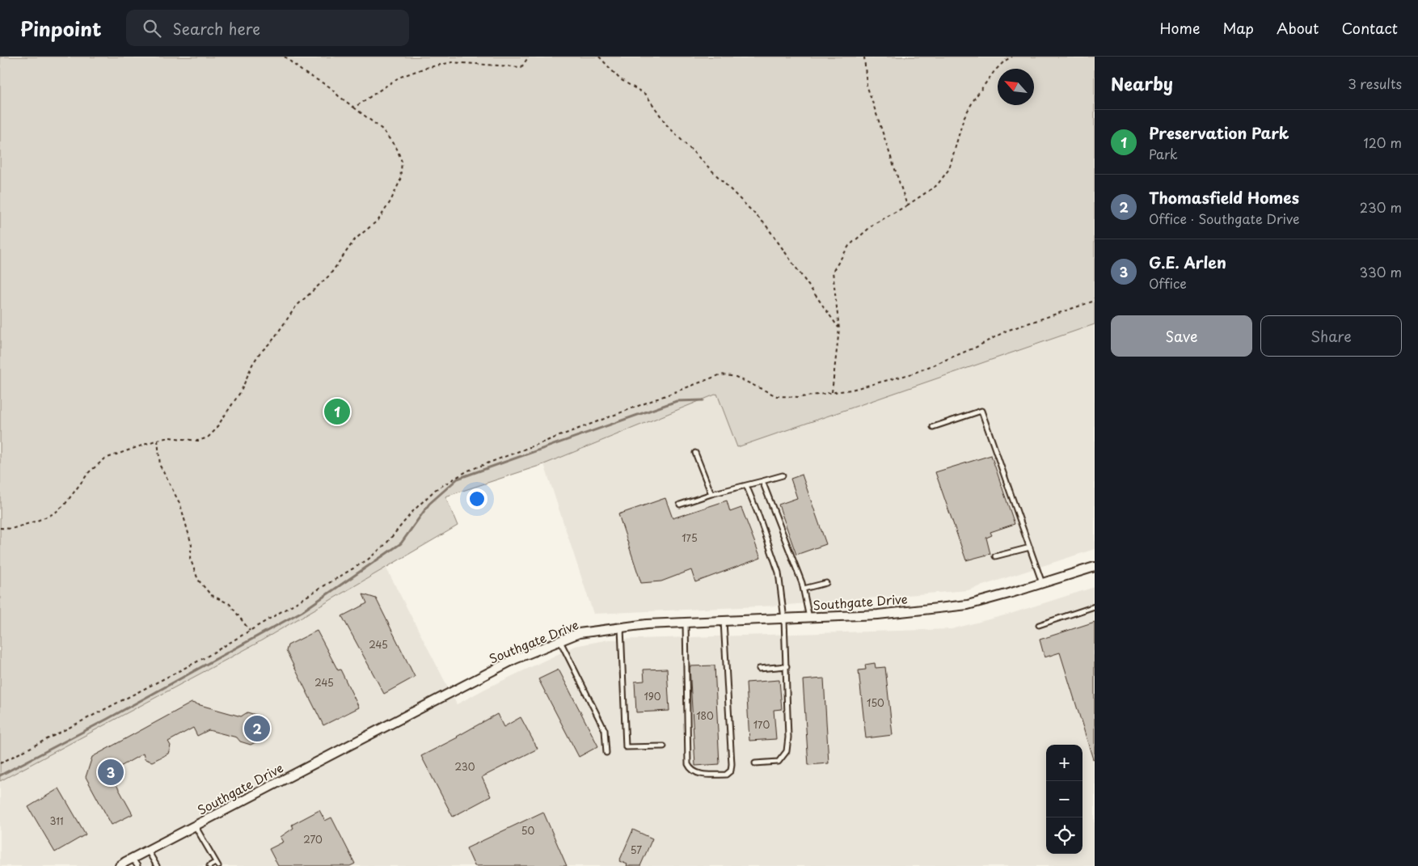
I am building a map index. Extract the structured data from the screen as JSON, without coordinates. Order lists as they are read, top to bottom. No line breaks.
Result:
{"streets":{"street":["Southgate Drive"]},"house_numbers":["175","245","245","190","150","180","170","230","311","50","270","57"],"north":"top left","page":{"header":"Pinpoint","search":"Search here","nav":["Home","Map","About","Contact"],"heading":["Nearby","3 results"],"list":[{"mark":"1","name":"Preservation Park","note":"Park","value":"120 m"},{"mark":"2","name":"Thomasfield Homes","note":"Office · Southgate Drive","value":"230 m"},{"mark":"3","name":"G.E. Arlen","note":"Office","value":"330 m"}],"buttons":["Save","Share"],"pins":["1","2","3"],"map_buttons":["+","−"]}}
